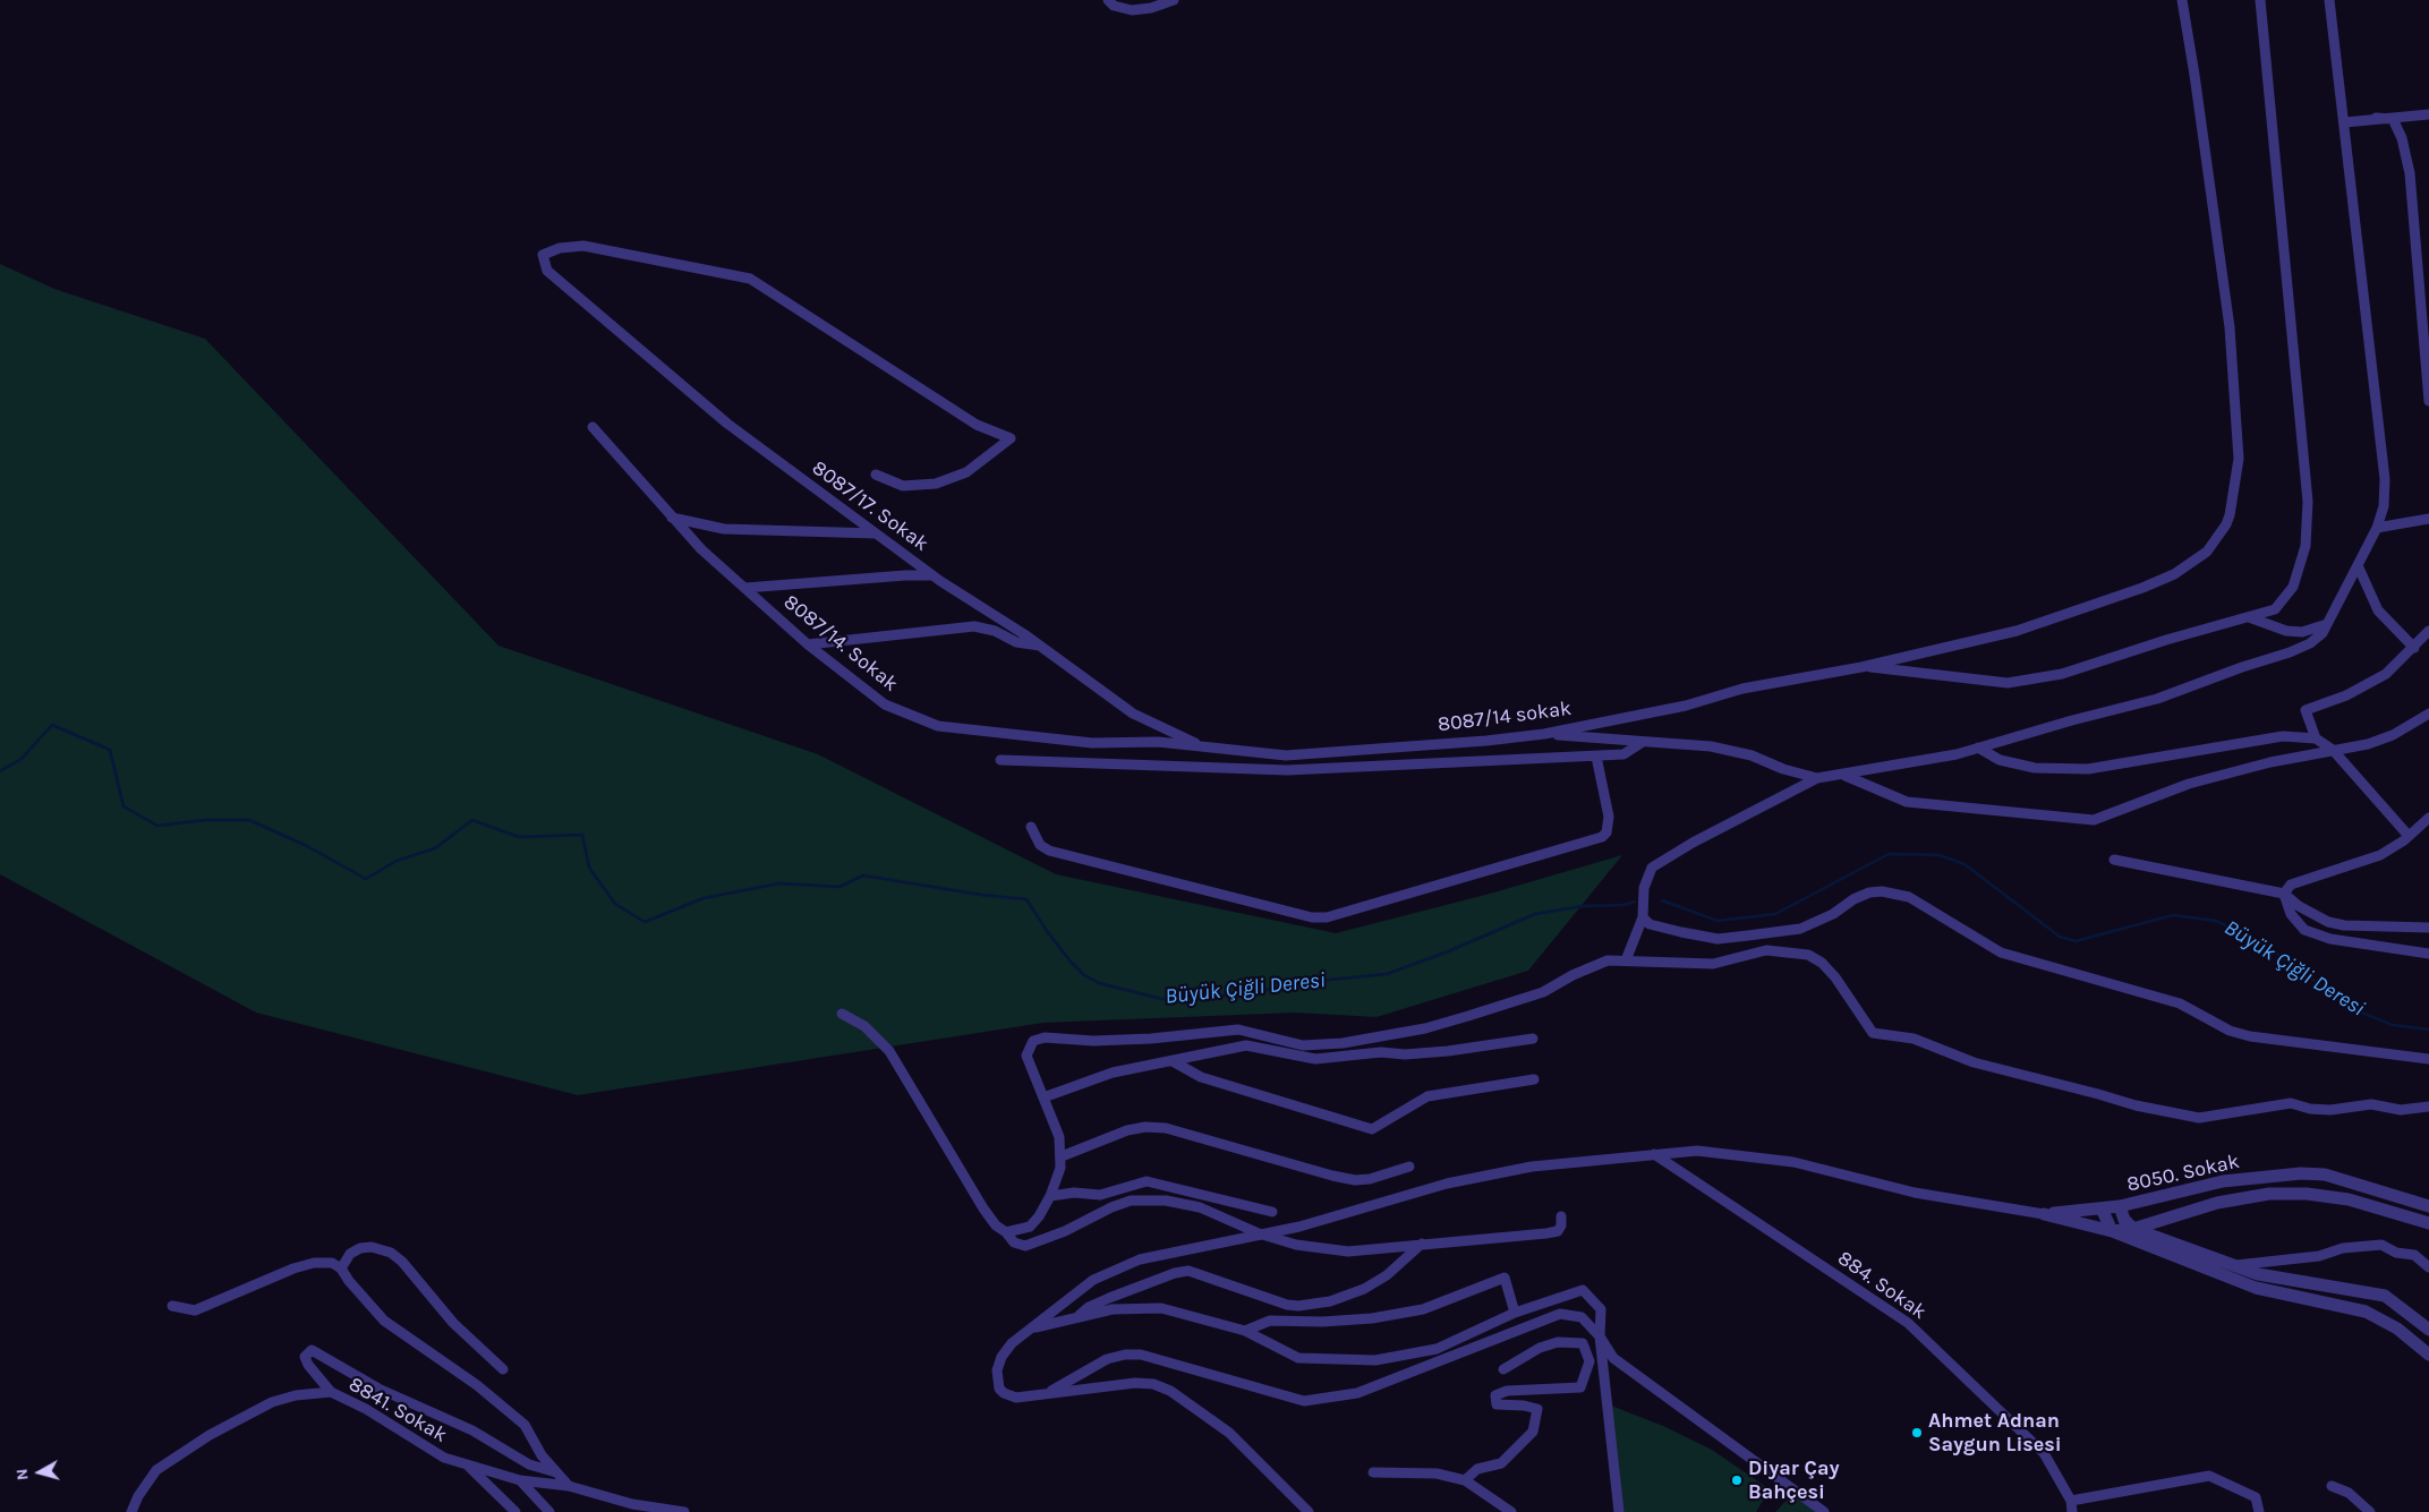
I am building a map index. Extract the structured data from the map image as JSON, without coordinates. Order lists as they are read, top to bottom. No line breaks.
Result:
{"streets":{"street":["8087/17. Sokak","8087/14. Sokak","8087/14 sokak","8050. Sokak","884. Sokak","8841. Sokak"]},"crossings":[["8087/17. Sokak","8087/14. Sokak"],["8087/17. Sokak","8087/14 sokak"],["8087/14. Sokak","8087/14 sokak"]],"water":["Büyük Çiğli Deresi"],"places":["Ahmet Adnan Saygun Lisesi","Diyar Çay Bahçesi"],"north":"left"}
